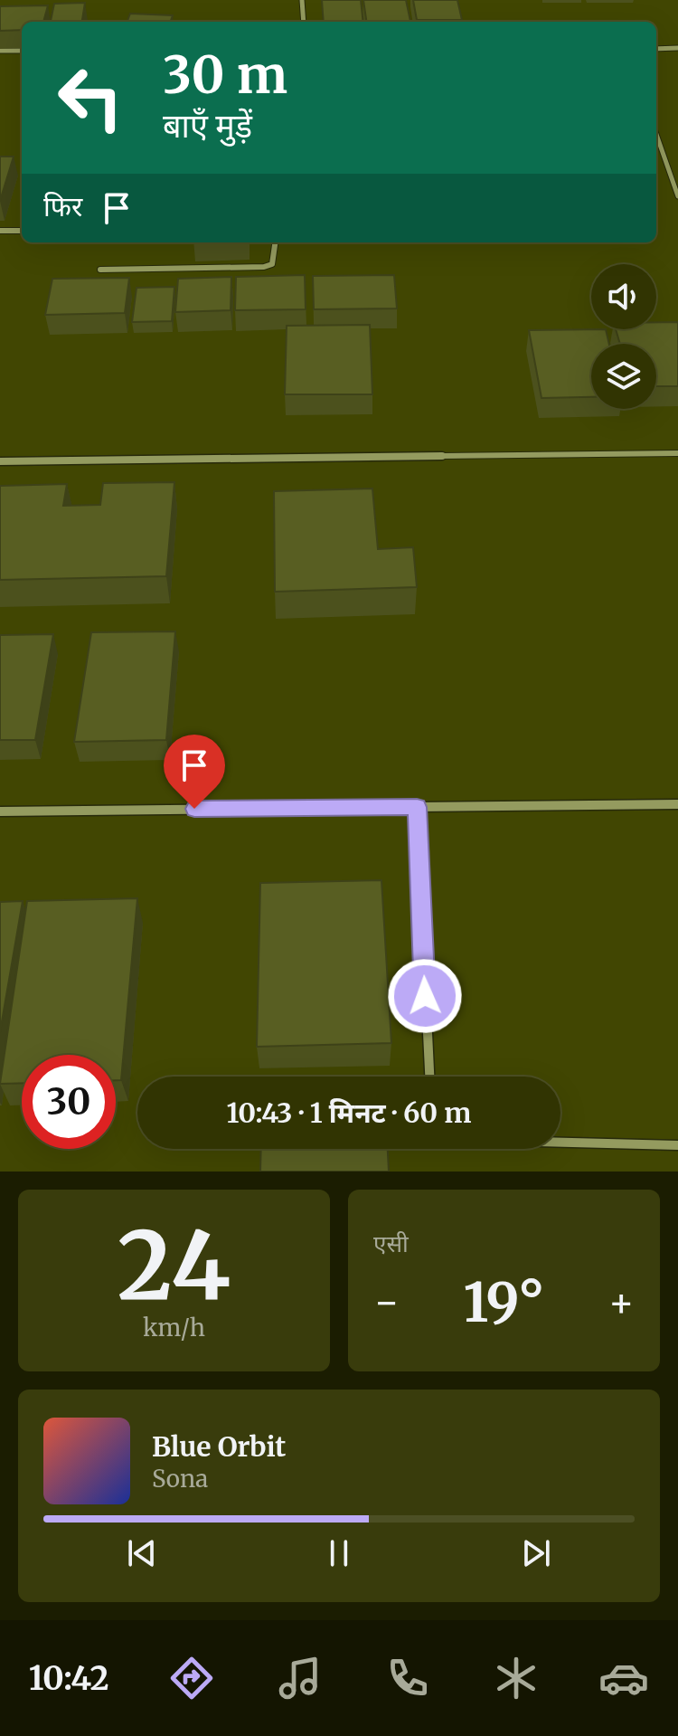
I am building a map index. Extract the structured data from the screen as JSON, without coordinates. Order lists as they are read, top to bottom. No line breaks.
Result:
{"page":{"turn":["30 m","बाएँ मुड़ें"],"then":"फिर","limit":"30","trip":"10:43 · 1 मिनट · 60 m","tile":[["24","km/h"],"एसी"],"heat":["−","19°","+"],"song":["Blue Orbit","Sona"],"tabs":"10:42"}}
